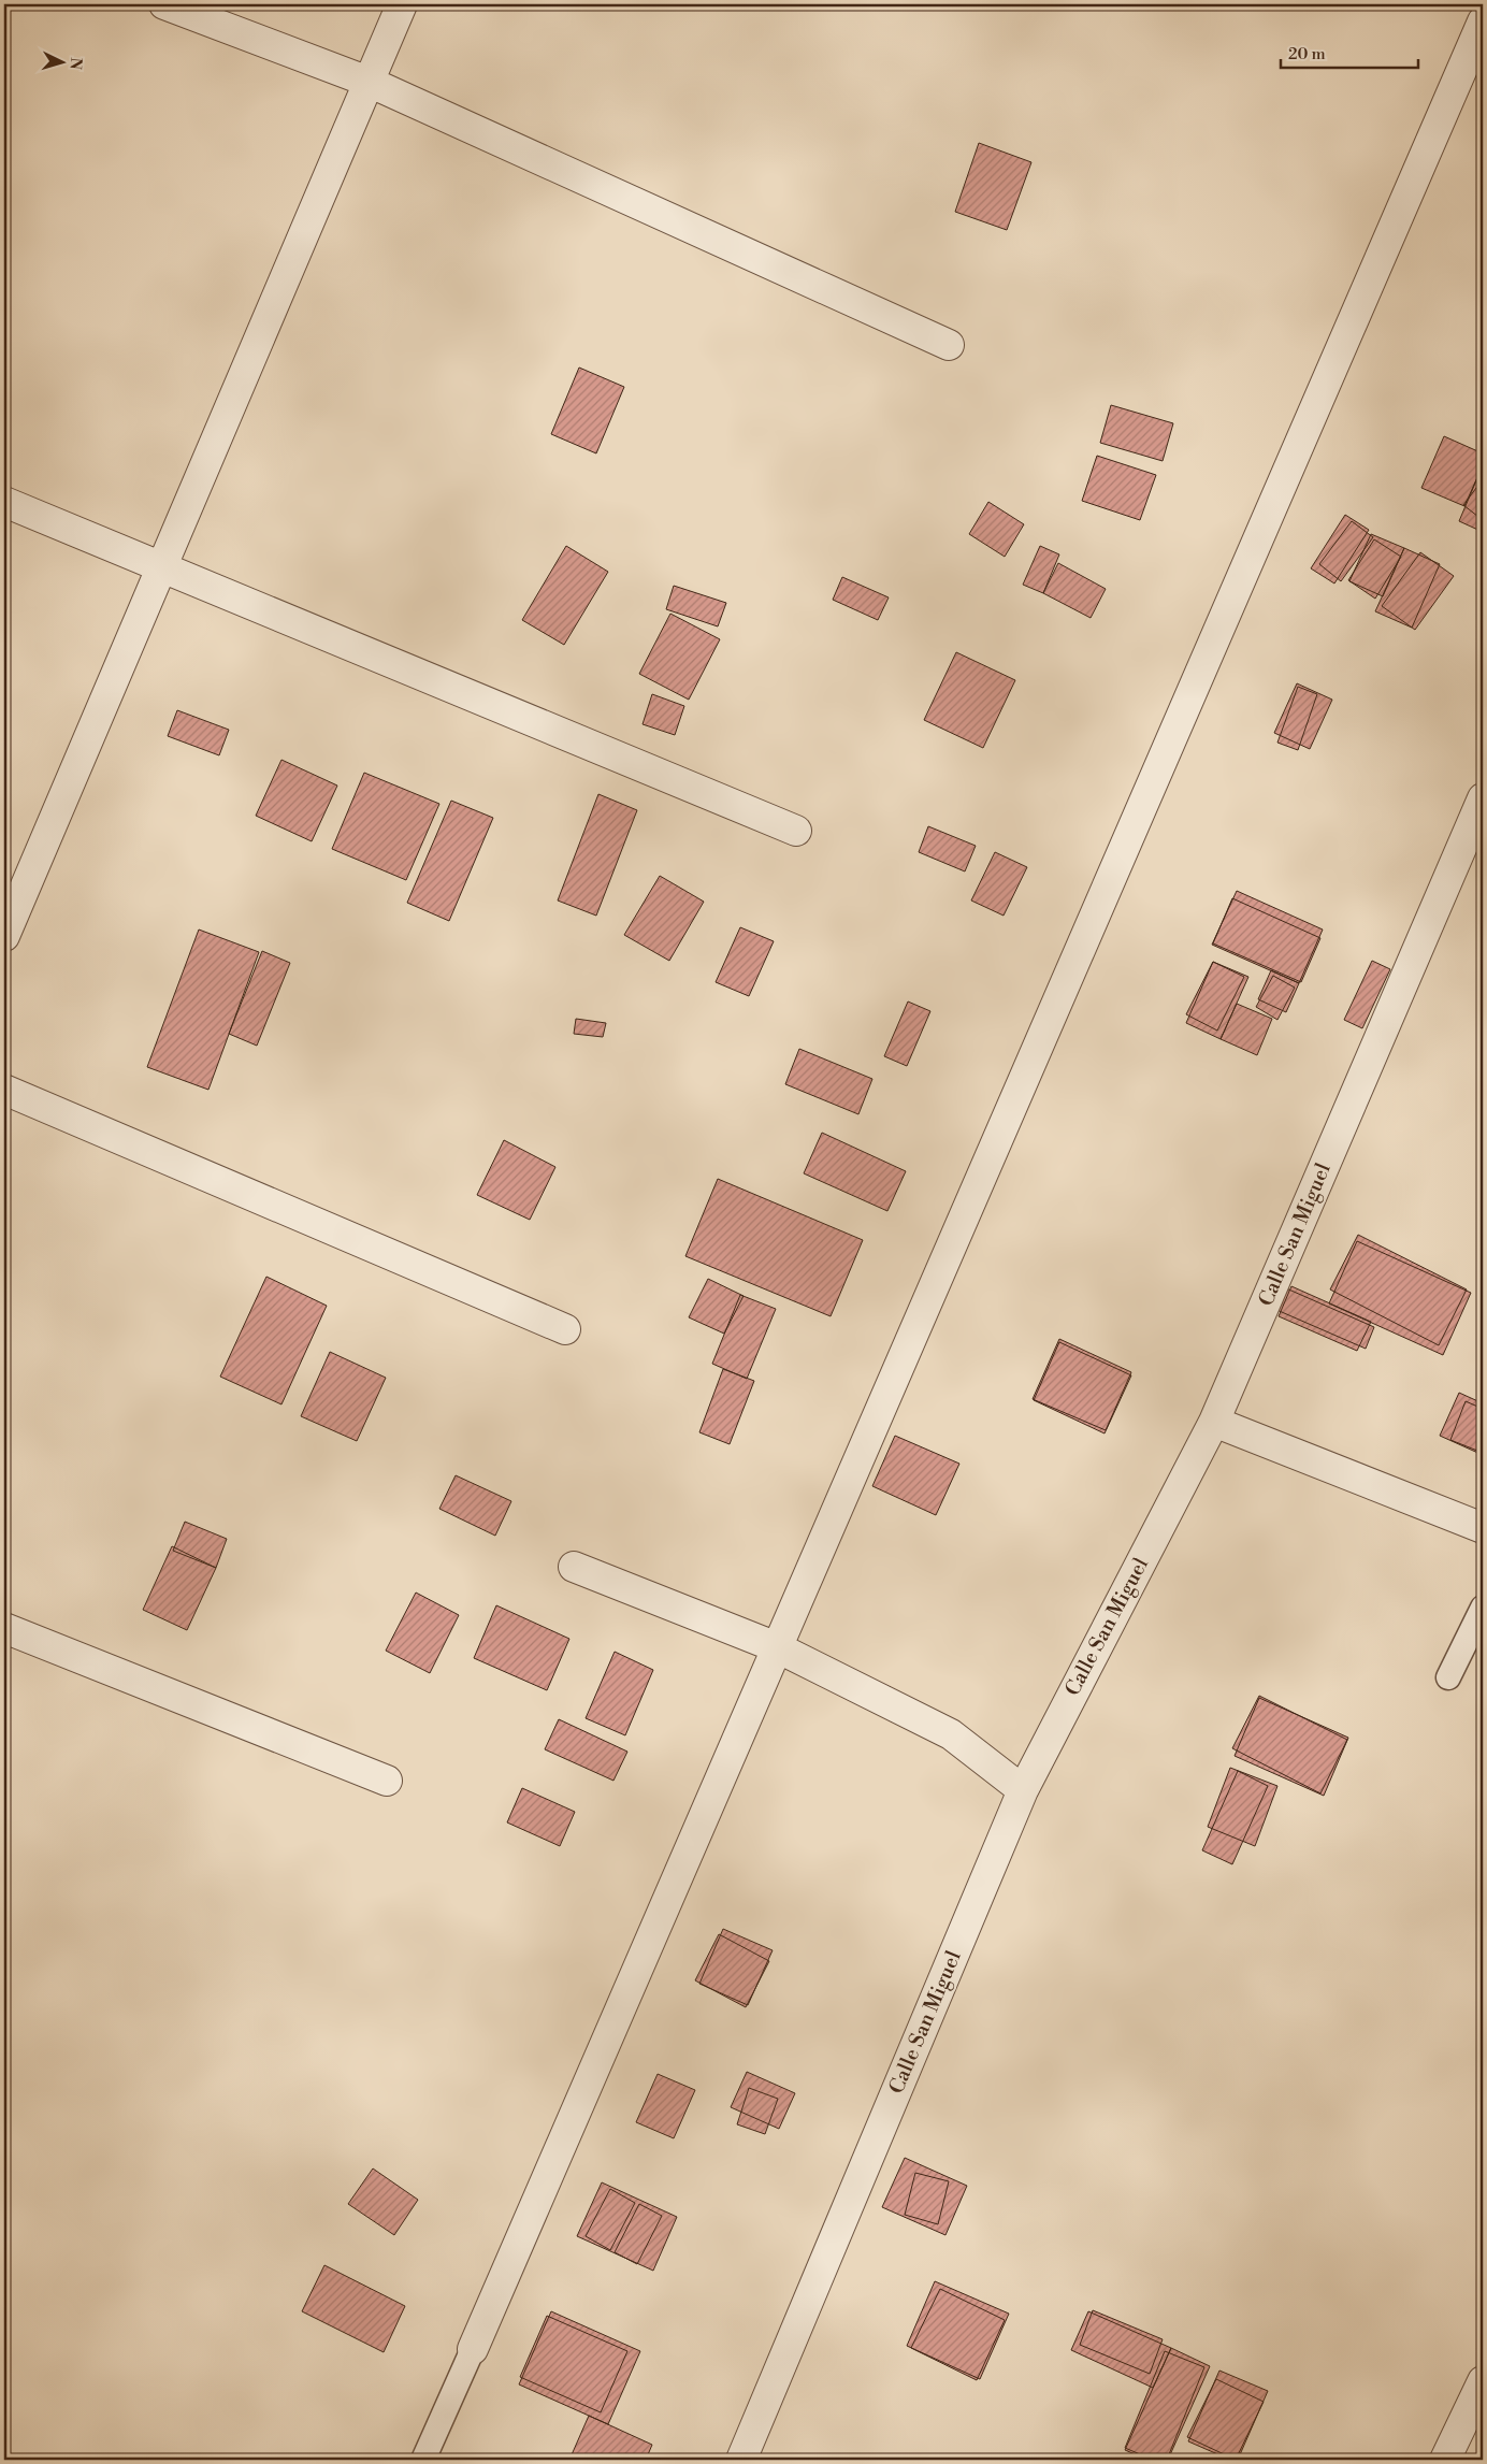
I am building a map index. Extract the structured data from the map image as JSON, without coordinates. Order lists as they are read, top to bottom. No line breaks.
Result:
{"streets":{"street":["Calle San Miguel"]},"scale_bar":"20 m","north":"right"}
